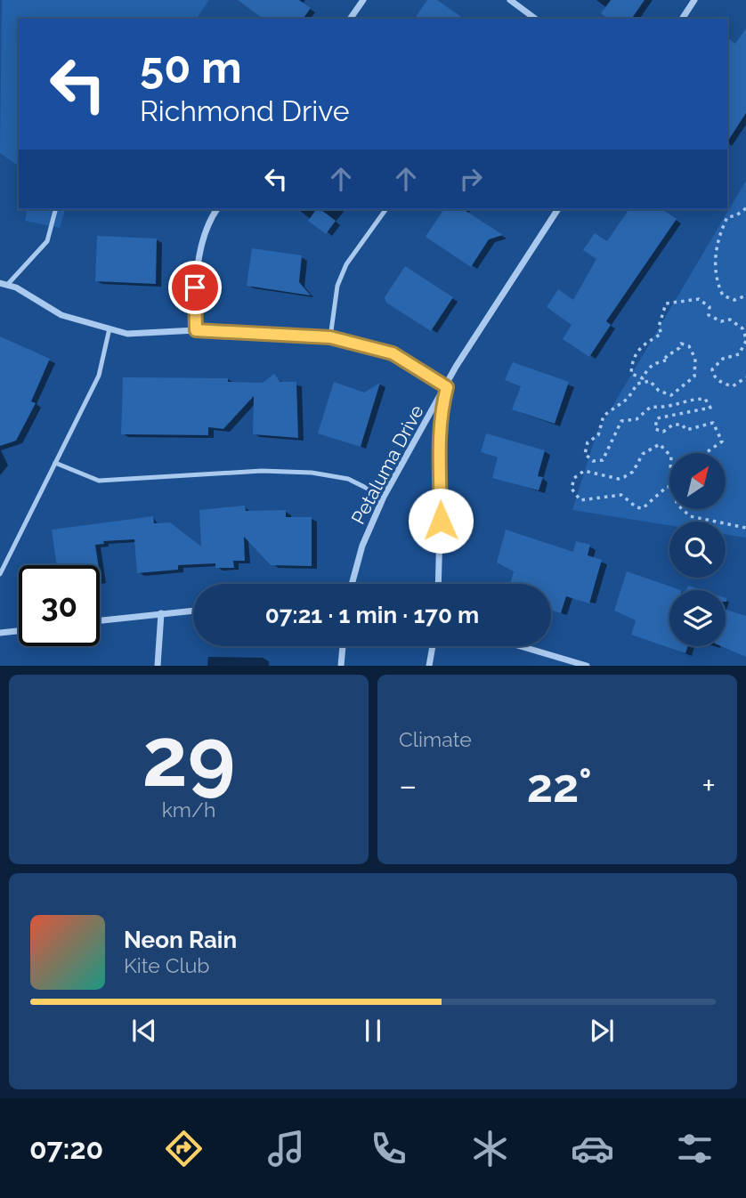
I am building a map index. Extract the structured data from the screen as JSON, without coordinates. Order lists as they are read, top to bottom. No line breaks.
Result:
{"streets":{"street":["Petaluma Drive"]},"north":"top right","page":{"turn":["50 m","Richmond Drive"],"limit":"30","trip":"07:21 · 1 min · 170 m","tile":[["29","km/h"],"Climate"],"heat":["−","22°","+"],"song":["Neon Rain","Kite Club"],"tabs":"07:20"}}
